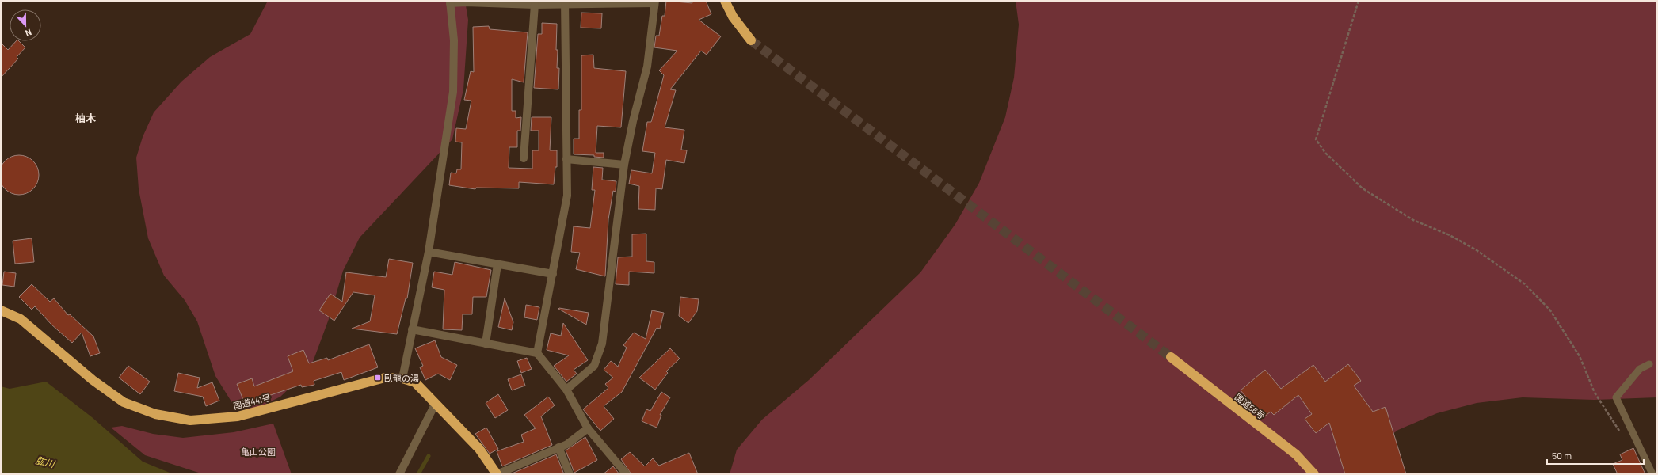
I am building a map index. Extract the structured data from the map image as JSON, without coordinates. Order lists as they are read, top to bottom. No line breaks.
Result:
{"streets":{"highway":["国道441号","国道56号"]},"districts":["柚木"],"water":["肱川"],"parks":["亀山公園"],"places":{"transit":["臥龍の湯"]},"scale_bar":"50 m","north":"bottom"}
